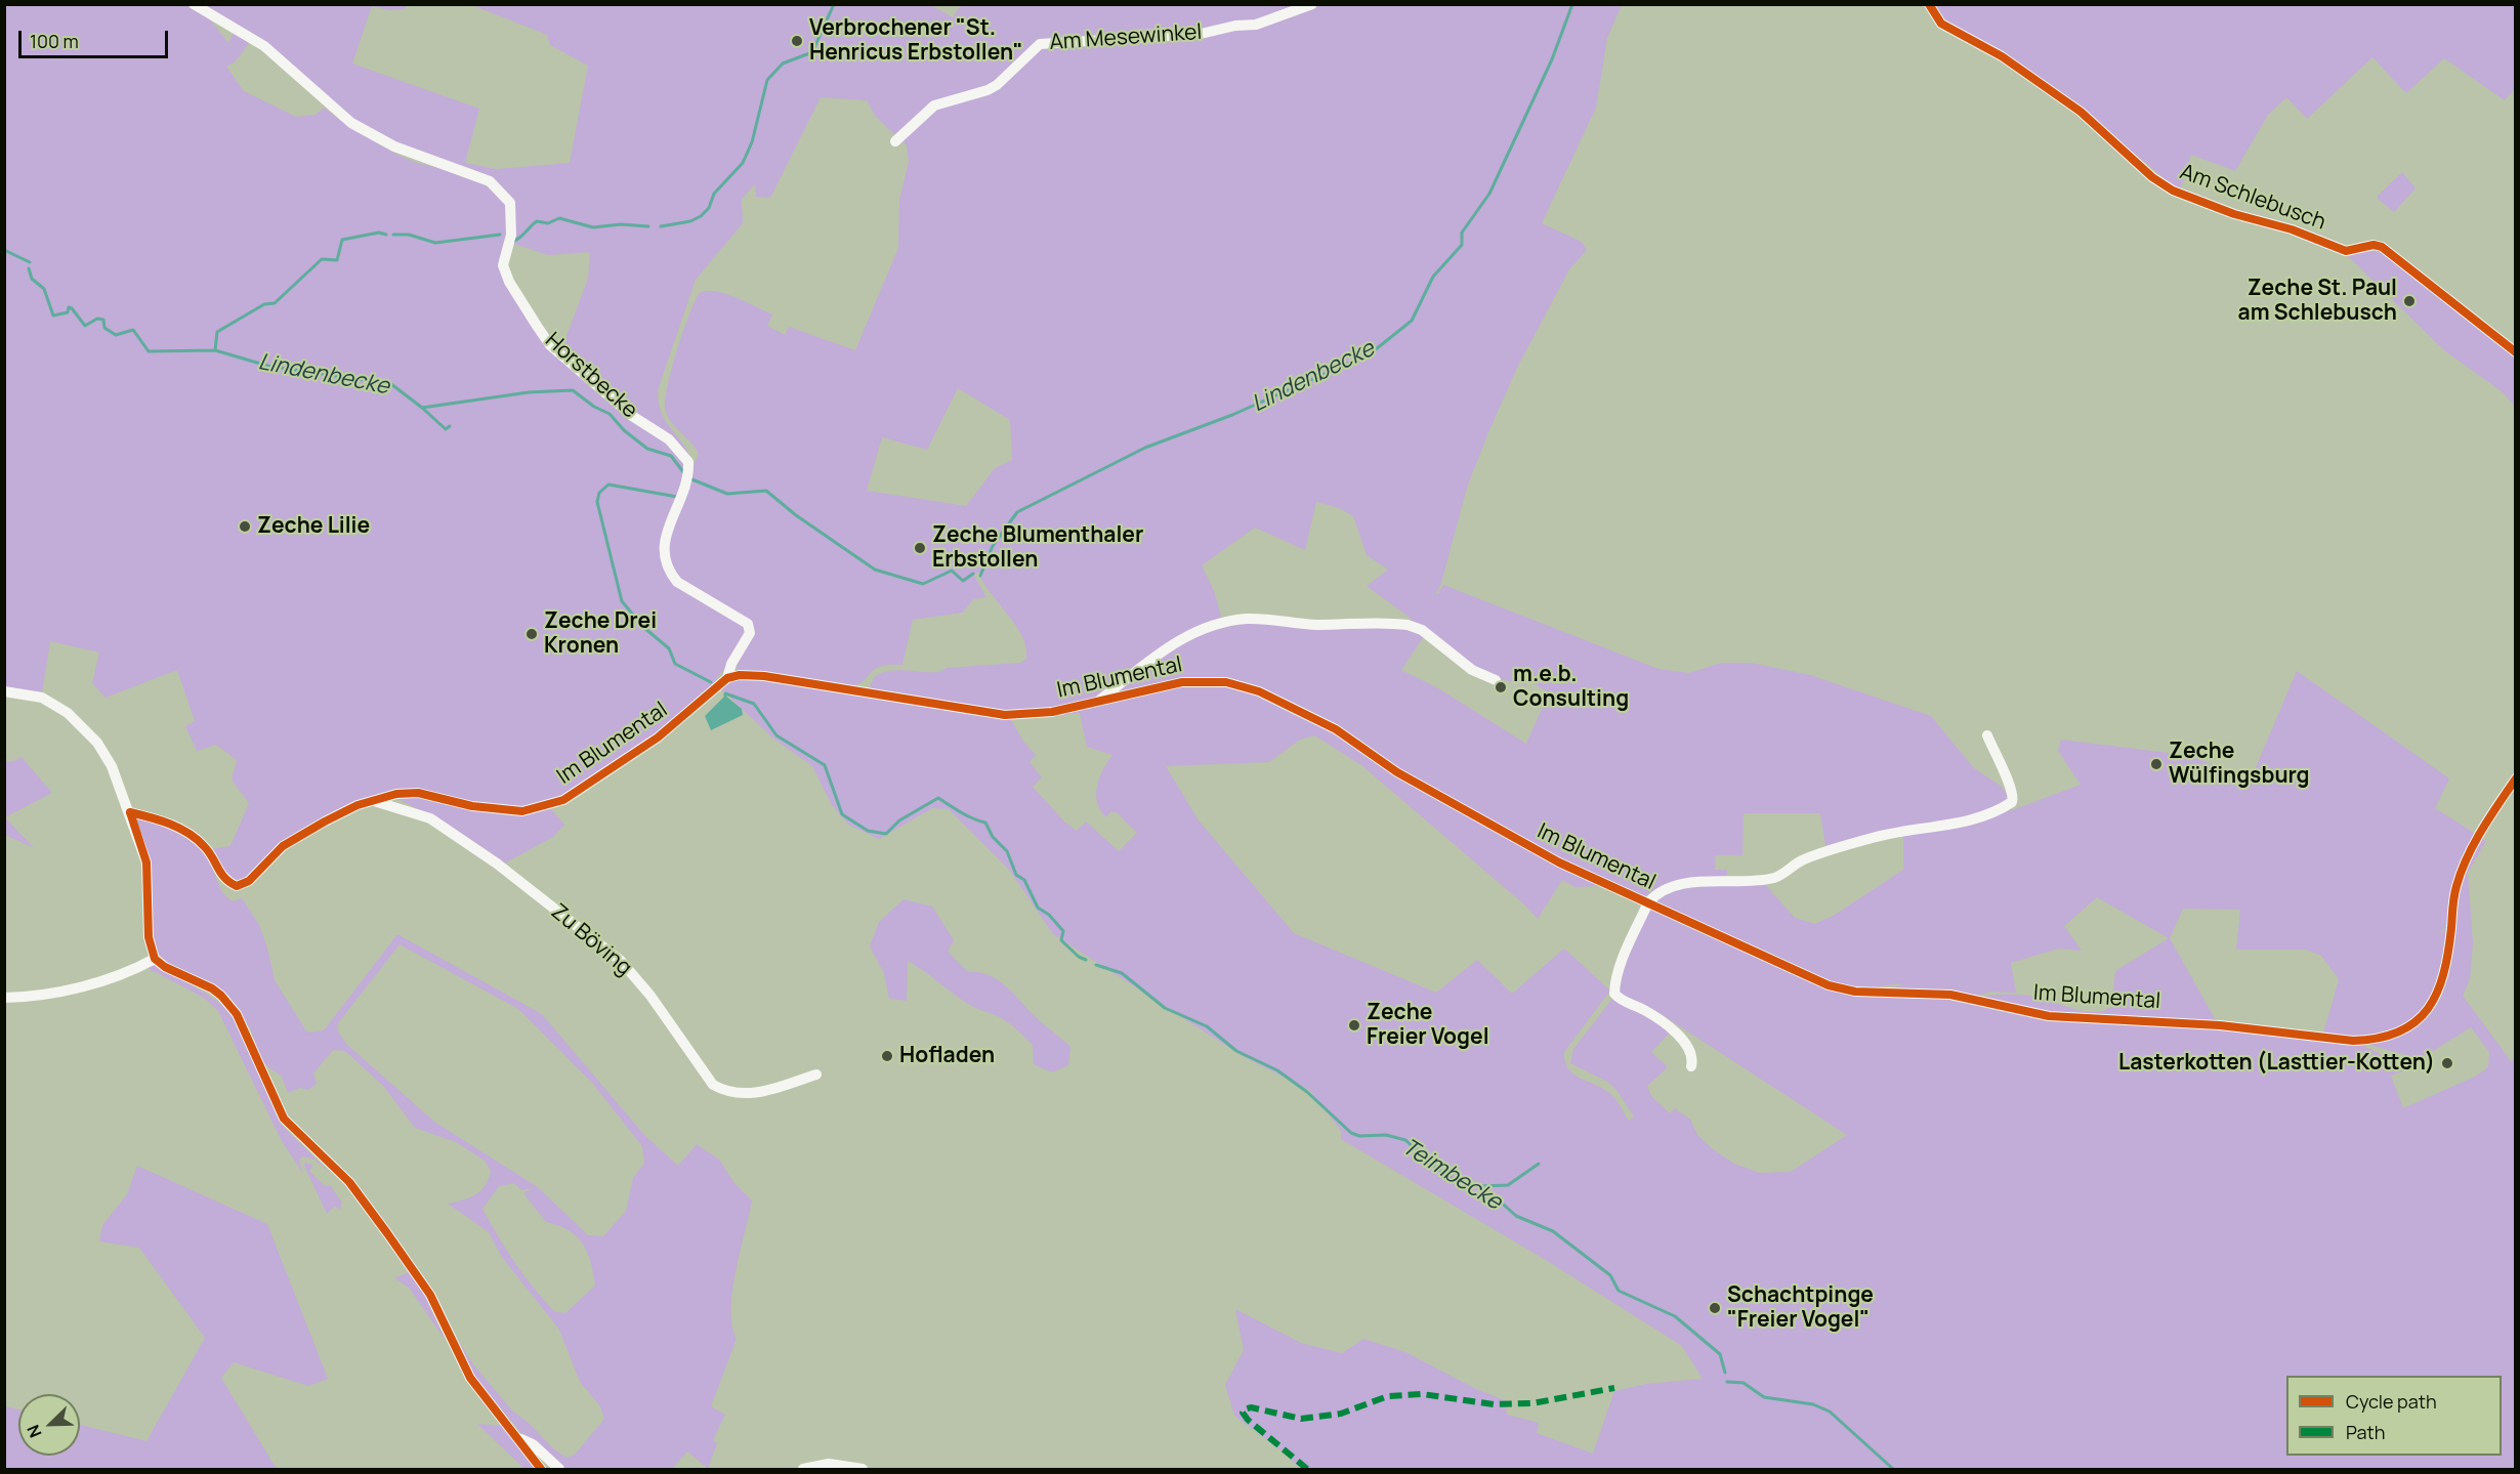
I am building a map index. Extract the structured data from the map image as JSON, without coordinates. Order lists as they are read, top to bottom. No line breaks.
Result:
{"streets":{"street":["Am Mesewinkel","Am Schlebusch","Horstbecke","Im Blumental","Zu Böving"]},"crossings":[["Horstbecke","Im Blumental"],["Im Blumental","Zu Böving"]],"water":["Lindenbecke","Teimbecke"],"places":["Verbrochener \"St. Henricus Erbstollen\"","Zeche St. Paul am Schlebusch","Zeche Lilie","Zeche Blumenthaler Erbstollen","Zeche Drei Kronen","m.e.b. Consulting","Zeche Wülfingsburg","Zeche Freier Vogel","Hofladen","Lasterkotten (Lasttier-Kotten)","Schachtpinge \"Freier Vogel\""],"legend":["Cycle path","Path"],"scale_bar":"100 m","north":"bottom left"}
